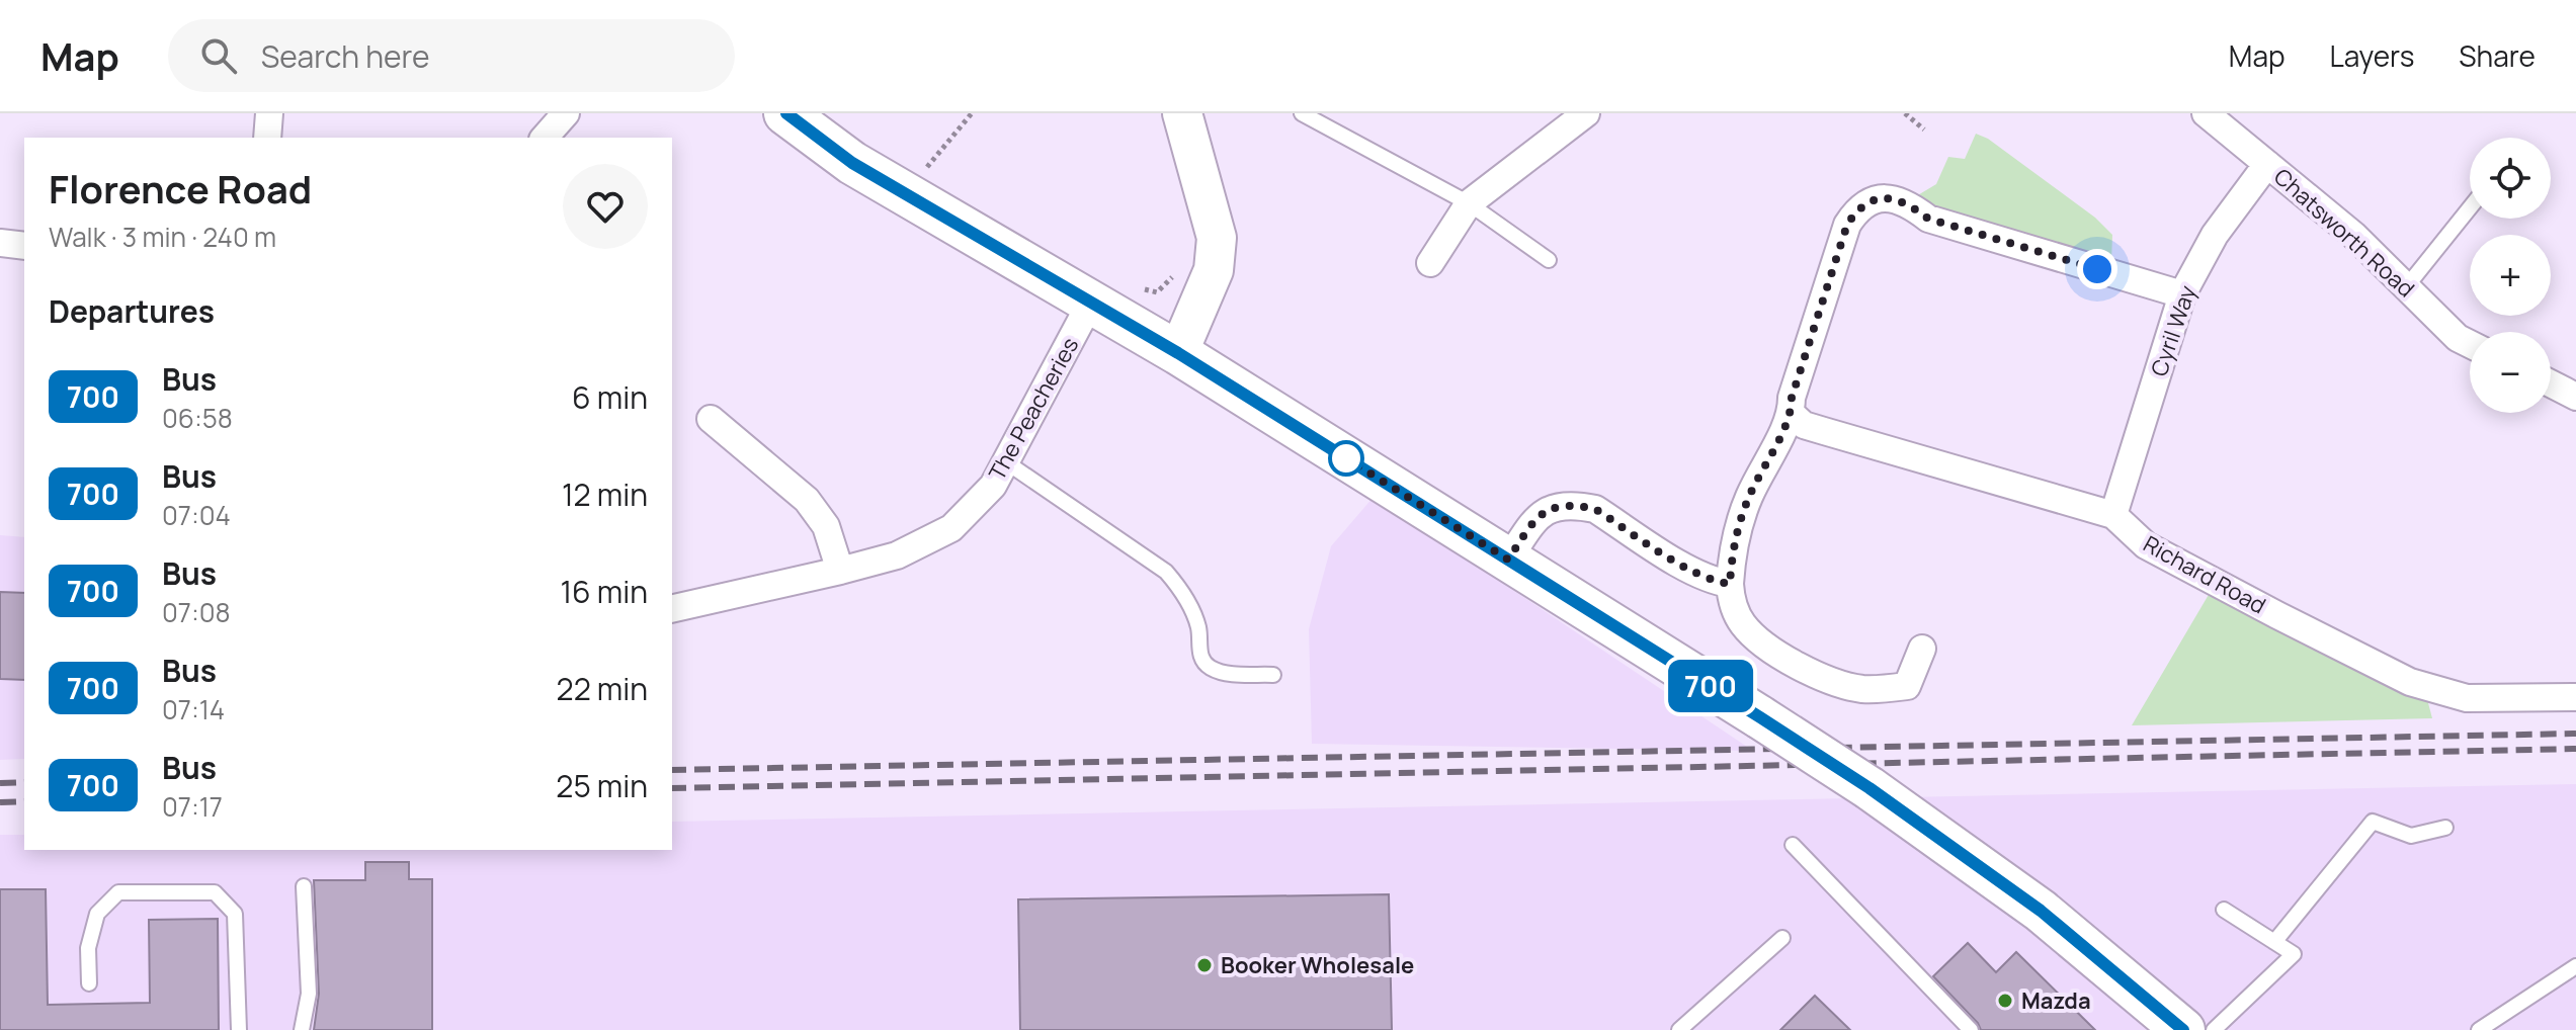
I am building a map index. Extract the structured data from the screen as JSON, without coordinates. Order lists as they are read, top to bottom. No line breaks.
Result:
{"streets":{"street":["Chatsworth Road","Cyril Way","The Peacheries","Richard Road"]},"crossings":[["Chatsworth Road","Cyril Way"],["Cyril Way","Richard Road"]],"places":["Booker Wholesale","Mazda"],"lines":["bus line 700"],"page":{"header":"Map","search":"Search here","nav":["Map","Layers","Share"],"on_map":"700","map_buttons":["+","−"],"heading":[["Florence Road","Walk · 3 min · 240 m"],"Departures"],"list":[{"mark":"700","name":"Bus","note":"06:58","value":"6 min"},{"mark":"700","name":"Bus","note":"07:04","value":"12 min"},{"mark":"700","name":"Bus","note":"07:08","value":"16 min"},{"mark":"700","name":"Bus","note":"07:14","value":"22 min"},{"mark":"700","name":"Bus","note":"07:17","value":"25 min"}]}}
